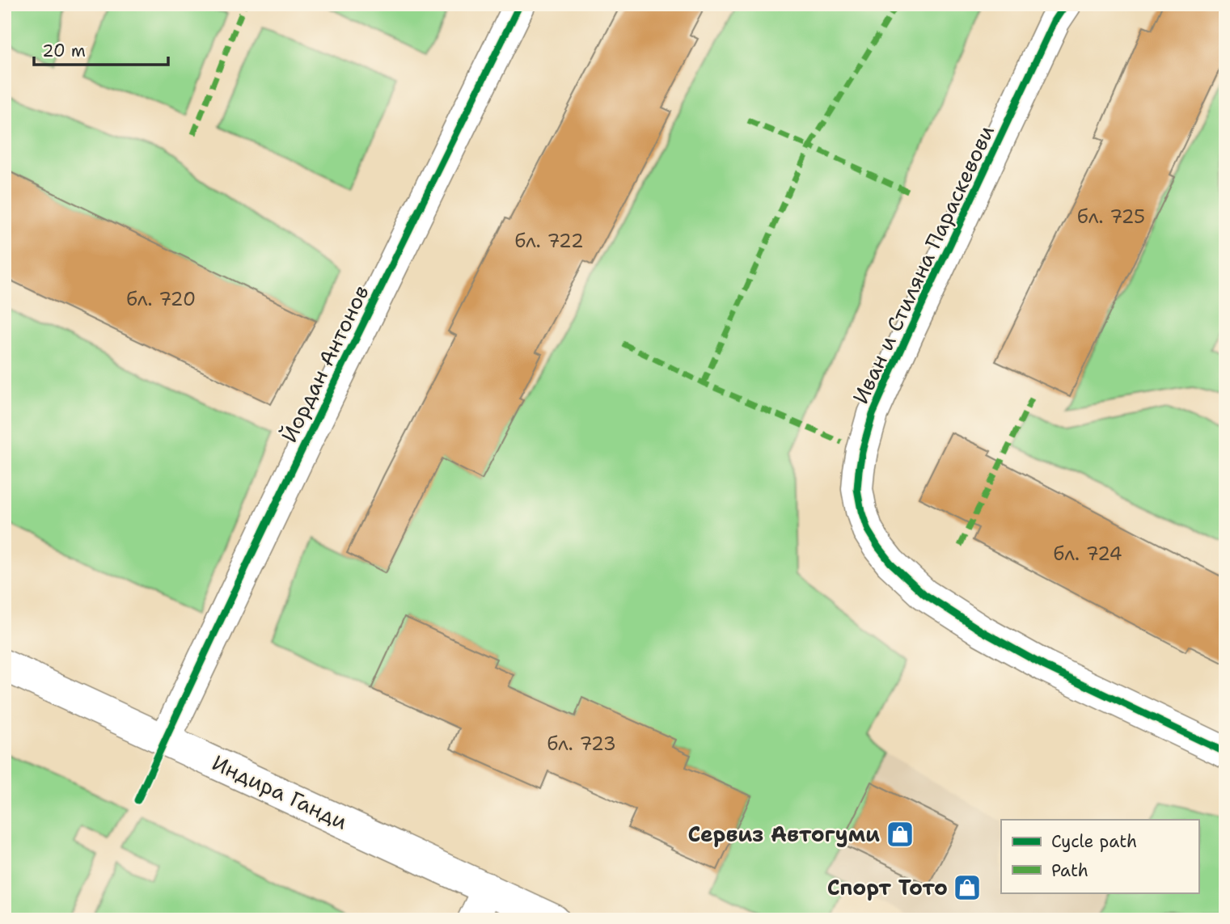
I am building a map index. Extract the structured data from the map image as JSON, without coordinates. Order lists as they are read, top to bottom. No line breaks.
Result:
{"streets":{"street":["Иван и Стиляна Параскевови","Йордан Антонов","Индира Ганди"]},"crossings":[["Йордан Антонов","Индира Ганди"]],"places":{"shop":["Сервиз Автогуми","Спорт Тото"]},"house_numbers":["бл. 725","бл. 722","бл. 720","бл. 724","бл. 723"],"legend":["Cycle path","Path"],"scale_bar":"20 m"}
